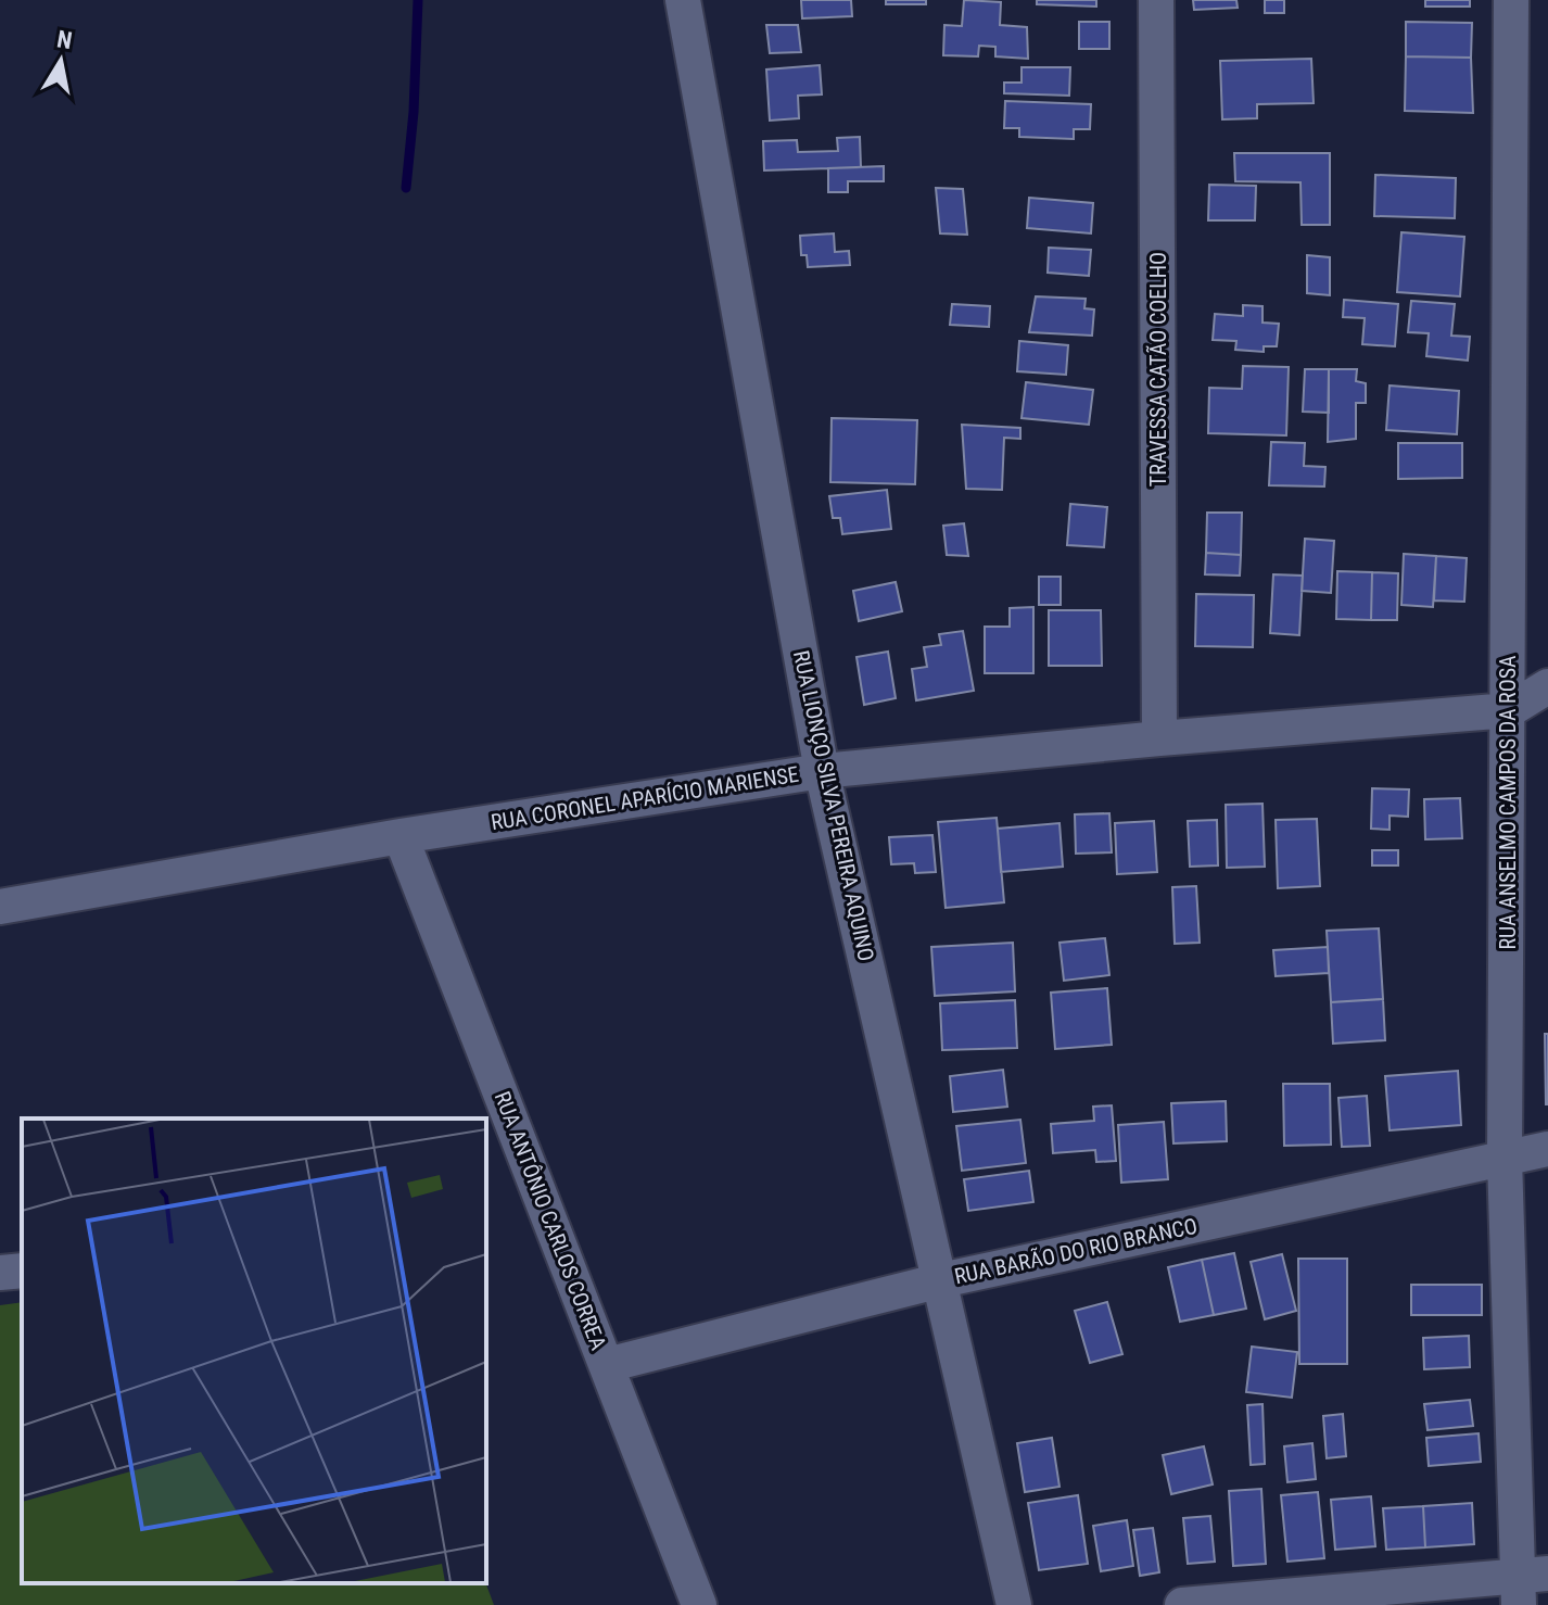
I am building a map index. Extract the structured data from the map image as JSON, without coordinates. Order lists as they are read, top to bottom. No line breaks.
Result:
{"streets":{"street":["TRAVESSA CATÃO COELHO","RUA CORONEL APARÍCIO MARIENSE","RUA ANSELMO CAMPOS DA ROSA","RUA LIONÇO SILVA PEREIRA AQUINO","RUA ANTÔNIO CARLOS CORREA","RUA BARÃO DO RIO BRANCO"]},"crossings":[["TRAVESSA CATÃO COELHO","RUA CORONEL APARÍCIO MARIENSE"],["RUA CORONEL APARÍCIO MARIENSE","RUA ANSELMO CAMPOS DA ROSA"],["RUA CORONEL APARÍCIO MARIENSE","RUA LIONÇO SILVA PEREIRA AQUINO"],["RUA CORONEL APARÍCIO MARIENSE","RUA ANTÔNIO CARLOS CORREA"],["RUA ANSELMO CAMPOS DA ROSA","RUA BARÃO DO RIO BRANCO"],["RUA LIONÇO SILVA PEREIRA AQUINO","RUA BARÃO DO RIO BRANCO"],["RUA ANTÔNIO CARLOS CORREA","RUA BARÃO DO RIO BRANCO"]],"north":"top"}
